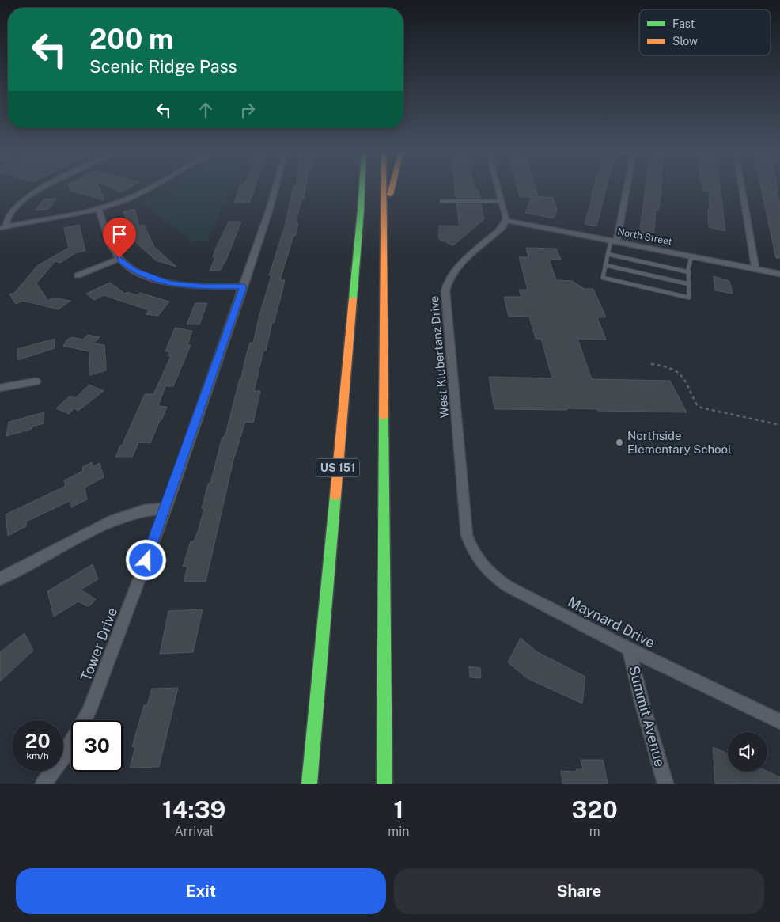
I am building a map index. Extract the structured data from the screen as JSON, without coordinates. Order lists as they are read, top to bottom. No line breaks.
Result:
{"streets":{"highway":["US 151"],"street":["North Street","West Klubertanz Drive","Maynard Drive","Tower Drive","Summit Avenue"]},"crossings":[["North Street","West Klubertanz Drive"],["West Klubertanz Drive","Maynard Drive"],["Maynard Drive","Summit Avenue"]],"places":["Northside Elementary School"],"legend":["Fast","Slow"],"page":{"turn":["200 m","Scenic Ridge Pass"],"speed":"20 km/h","limit":"30","eta":["14:39","Arrival","1","min","320","m"],"buttons":["Exit","Share"]}}
